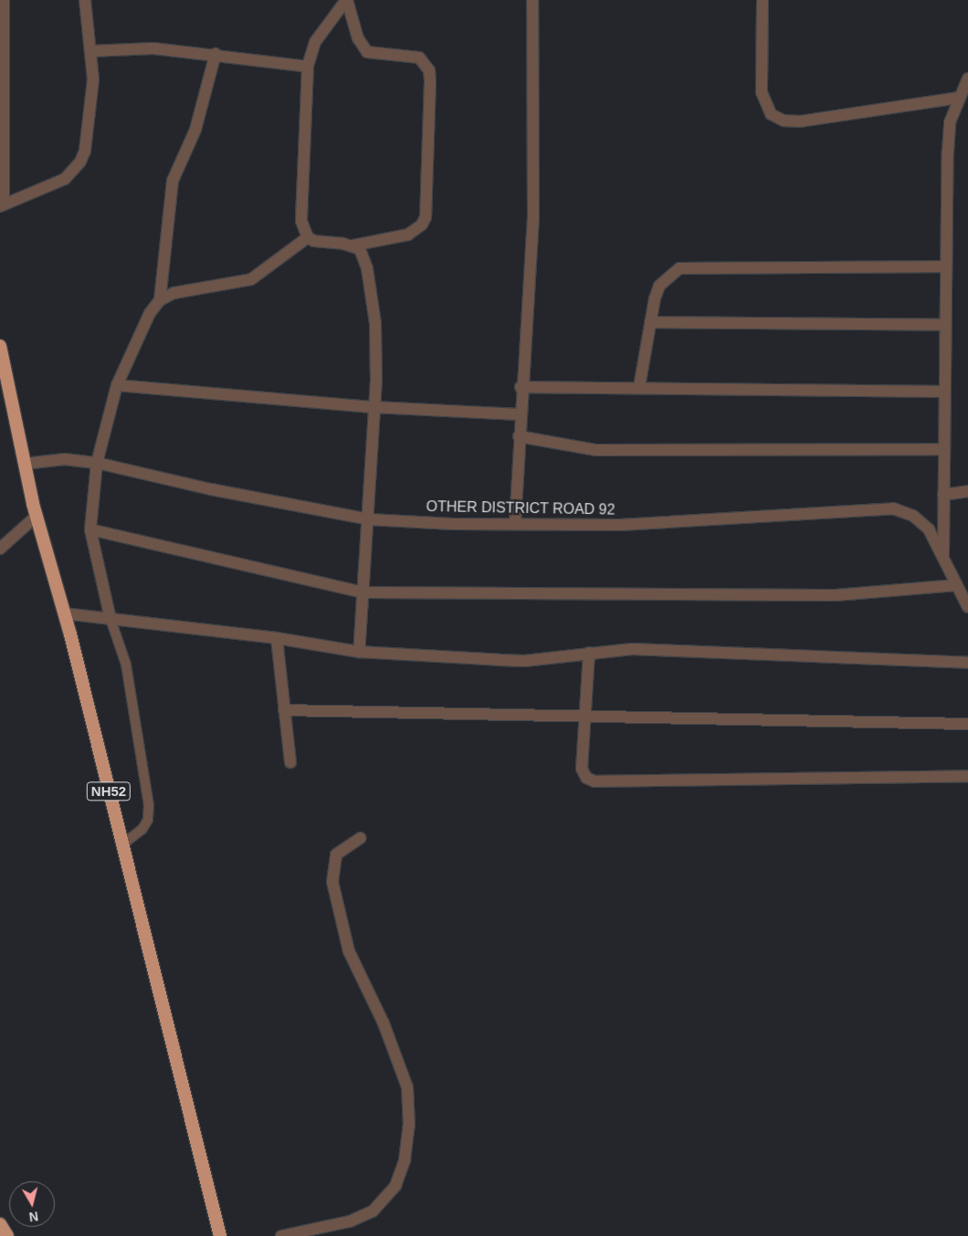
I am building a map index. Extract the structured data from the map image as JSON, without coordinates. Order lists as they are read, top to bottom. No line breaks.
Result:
{"streets":{"highway":["NH52"],"street":["OTHER DISTRICT ROAD 92"]},"crossings":[["OTHER DISTRICT ROAD 92","NH52"]],"north":"bottom"}
